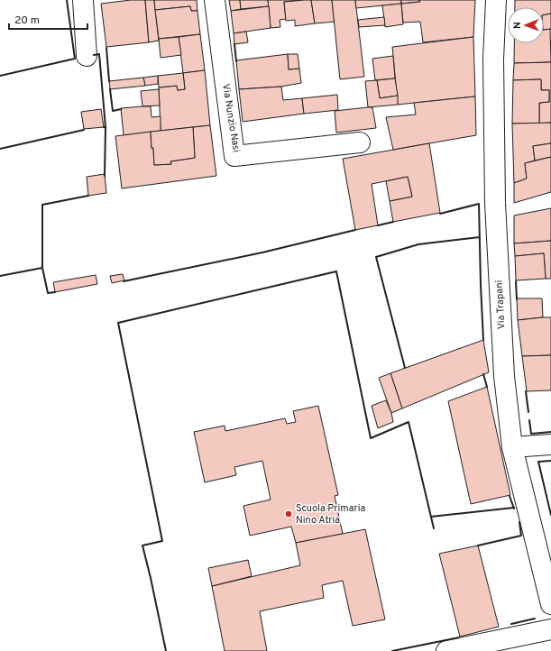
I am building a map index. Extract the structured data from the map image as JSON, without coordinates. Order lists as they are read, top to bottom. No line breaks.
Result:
{"streets":{"street":["Via Nunzio Nasi","Via Trapani"]},"places":["Scuola Primaria Nino Atria"],"scale_bar":"20 m","north":"left"}
